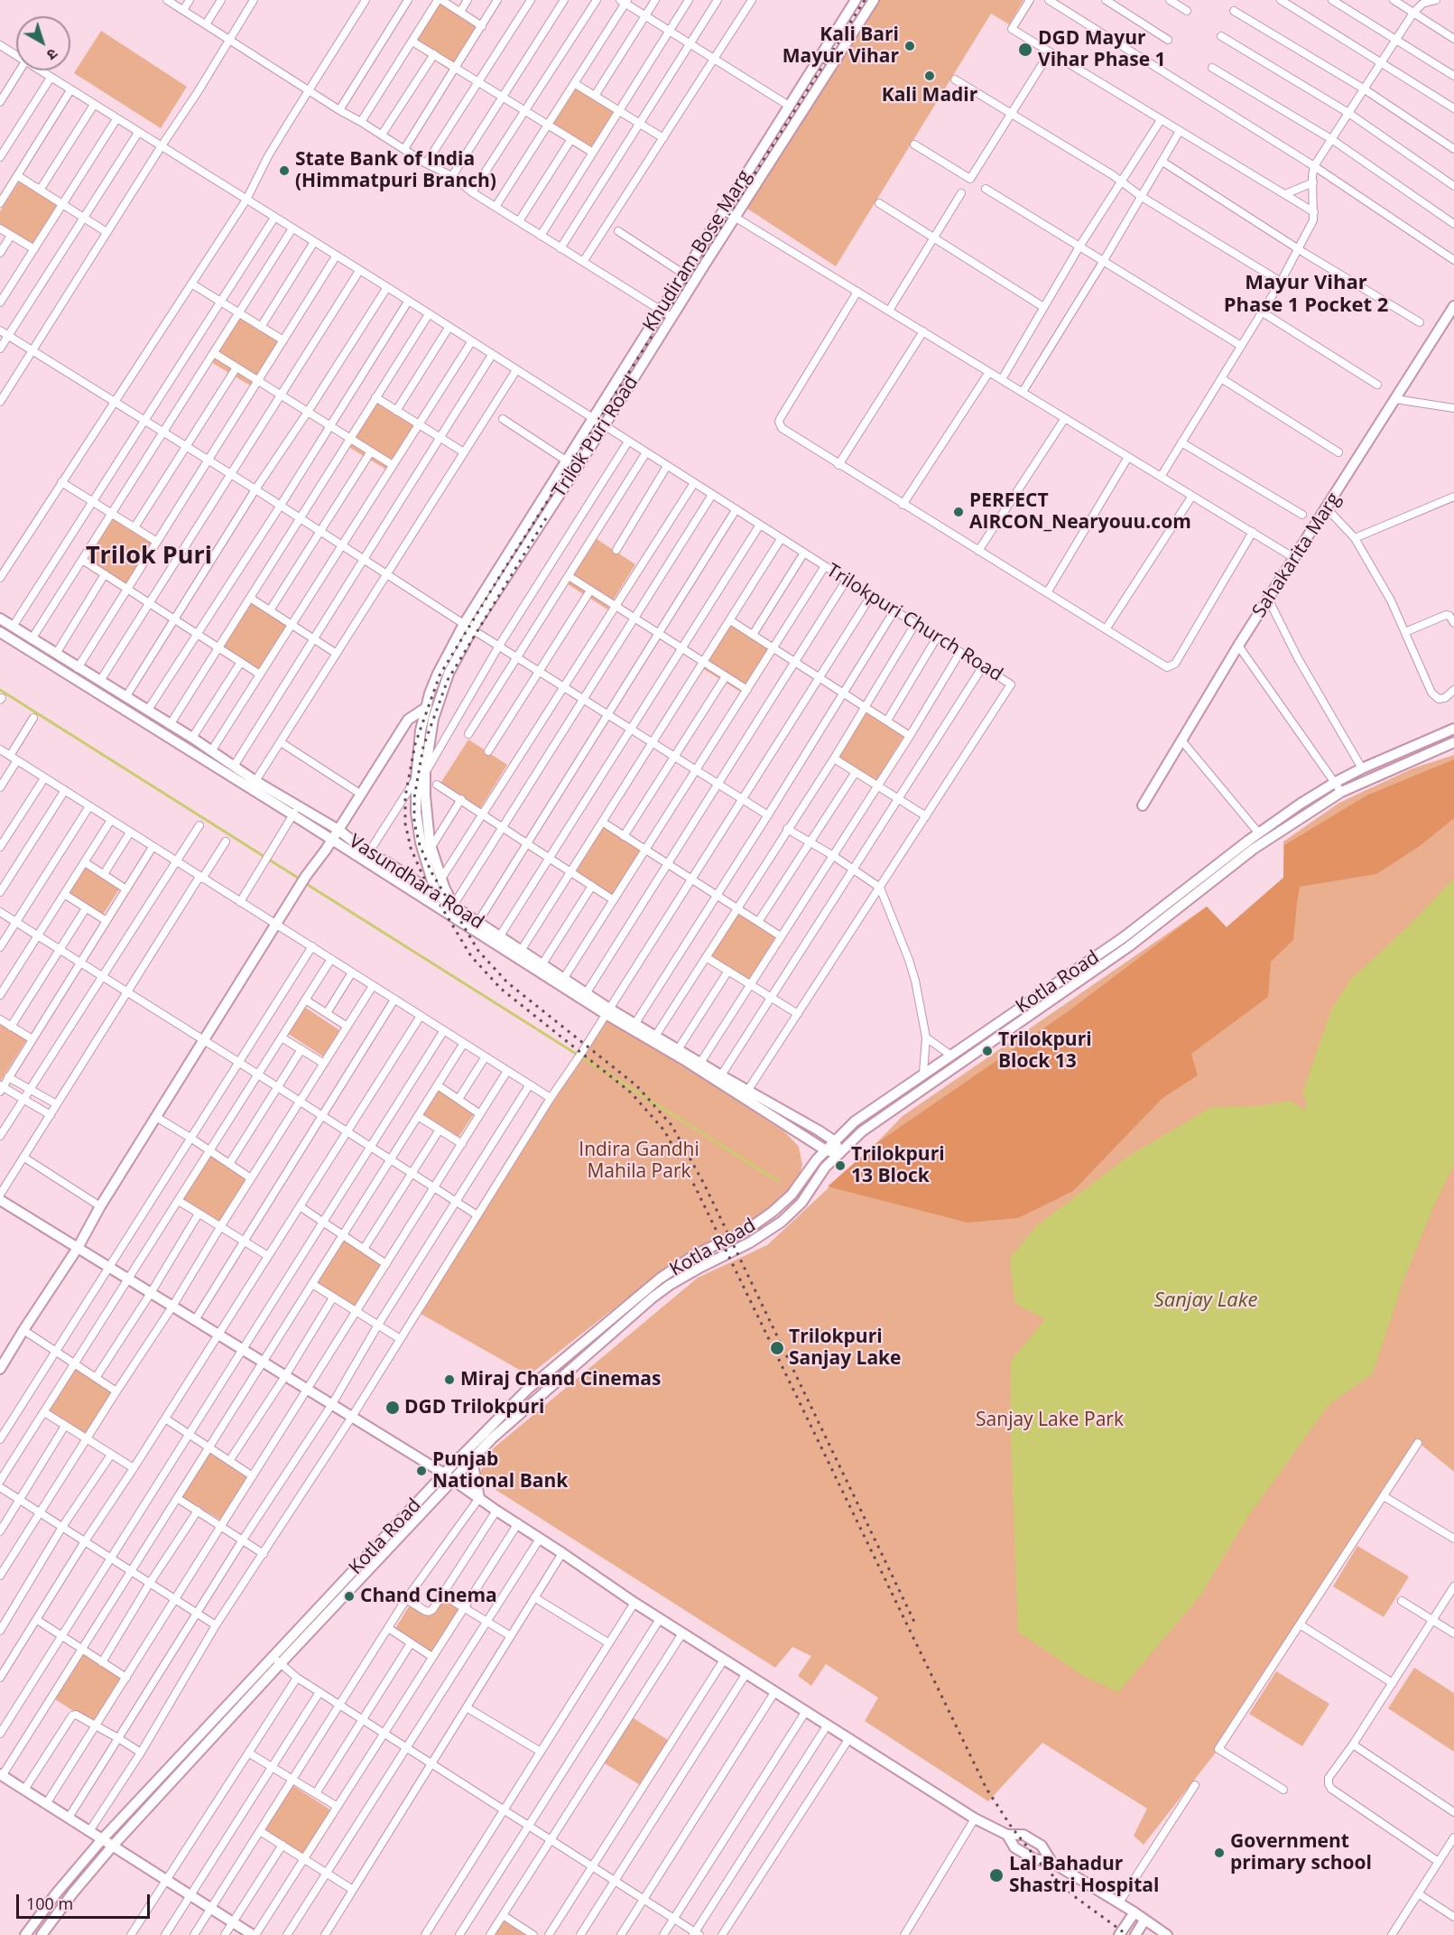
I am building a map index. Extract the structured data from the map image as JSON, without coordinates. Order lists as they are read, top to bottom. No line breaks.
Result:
{"streets":{"street":["Khudiram Bose Marg","Trilok Puri Road","Sahakarita Marg","Trilokpuri Church Road","Vasundhara Road","Kotla Road"]},"crossings":[["Khudiram Bose Marg","Trilok Puri Road"],["Khudiram Bose Marg","Trilokpuri Church Road"],["Trilok Puri Road","Trilokpuri Church Road"],["Trilok Puri Road","Vasundhara Road"],["Trilokpuri Church Road","Vasundhara Road"],["Vasundhara Road","Kotla Road"]],"districts":["Mayur Vihar Phase 1 Pocket 2","Trilok Puri"],"water":["Sanjay Lake"],"parks":["Indira Gandhi Mahila Park","Sanjay Lake Park"],"places":["Kali Bari Mayur Vihar","DGD Mayur Vihar Phase 1","Kali Madir","State Bank of India (Himmatpuri Branch)","PERFECT AIRCON_Nearyouu.com","Trilokpuri Block 13","Trilokpuri 13 Block","Trilokpuri Sanjay Lake","Miraj Chand Cinemas","DGD Trilokpuri","Punjab National Bank","Chand Cinema","Government primary school","Lal Bahadur Shastri Hospital"],"scale_bar":"100 m","north":"bottom right"}
